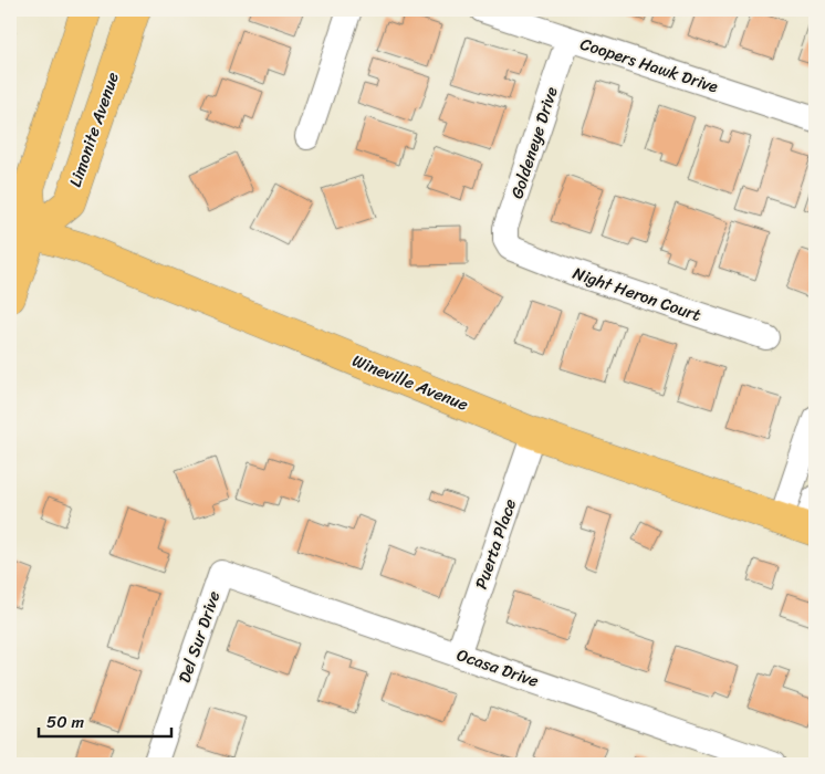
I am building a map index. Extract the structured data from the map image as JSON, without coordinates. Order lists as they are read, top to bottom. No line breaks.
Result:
{"streets":{"main road":["Limonite Avenue","Wineville Avenue"],"street":["Coopers Hawk Drive","Goldeneye Drive","Night Heron Court","Puerta Place","Del Sur Drive","Ocasa Drive"]},"crossings":[["Coopers Hawk Drive","Goldeneye Drive"],["Limonite Avenue","Wineville Avenue"],["Goldeneye Drive","Night Heron Court"],["Wineville Avenue","Puerta Place"],["Puerta Place","Ocasa Drive"],["Del Sur Drive","Ocasa Drive"]],"scale_bar":"50 m"}
